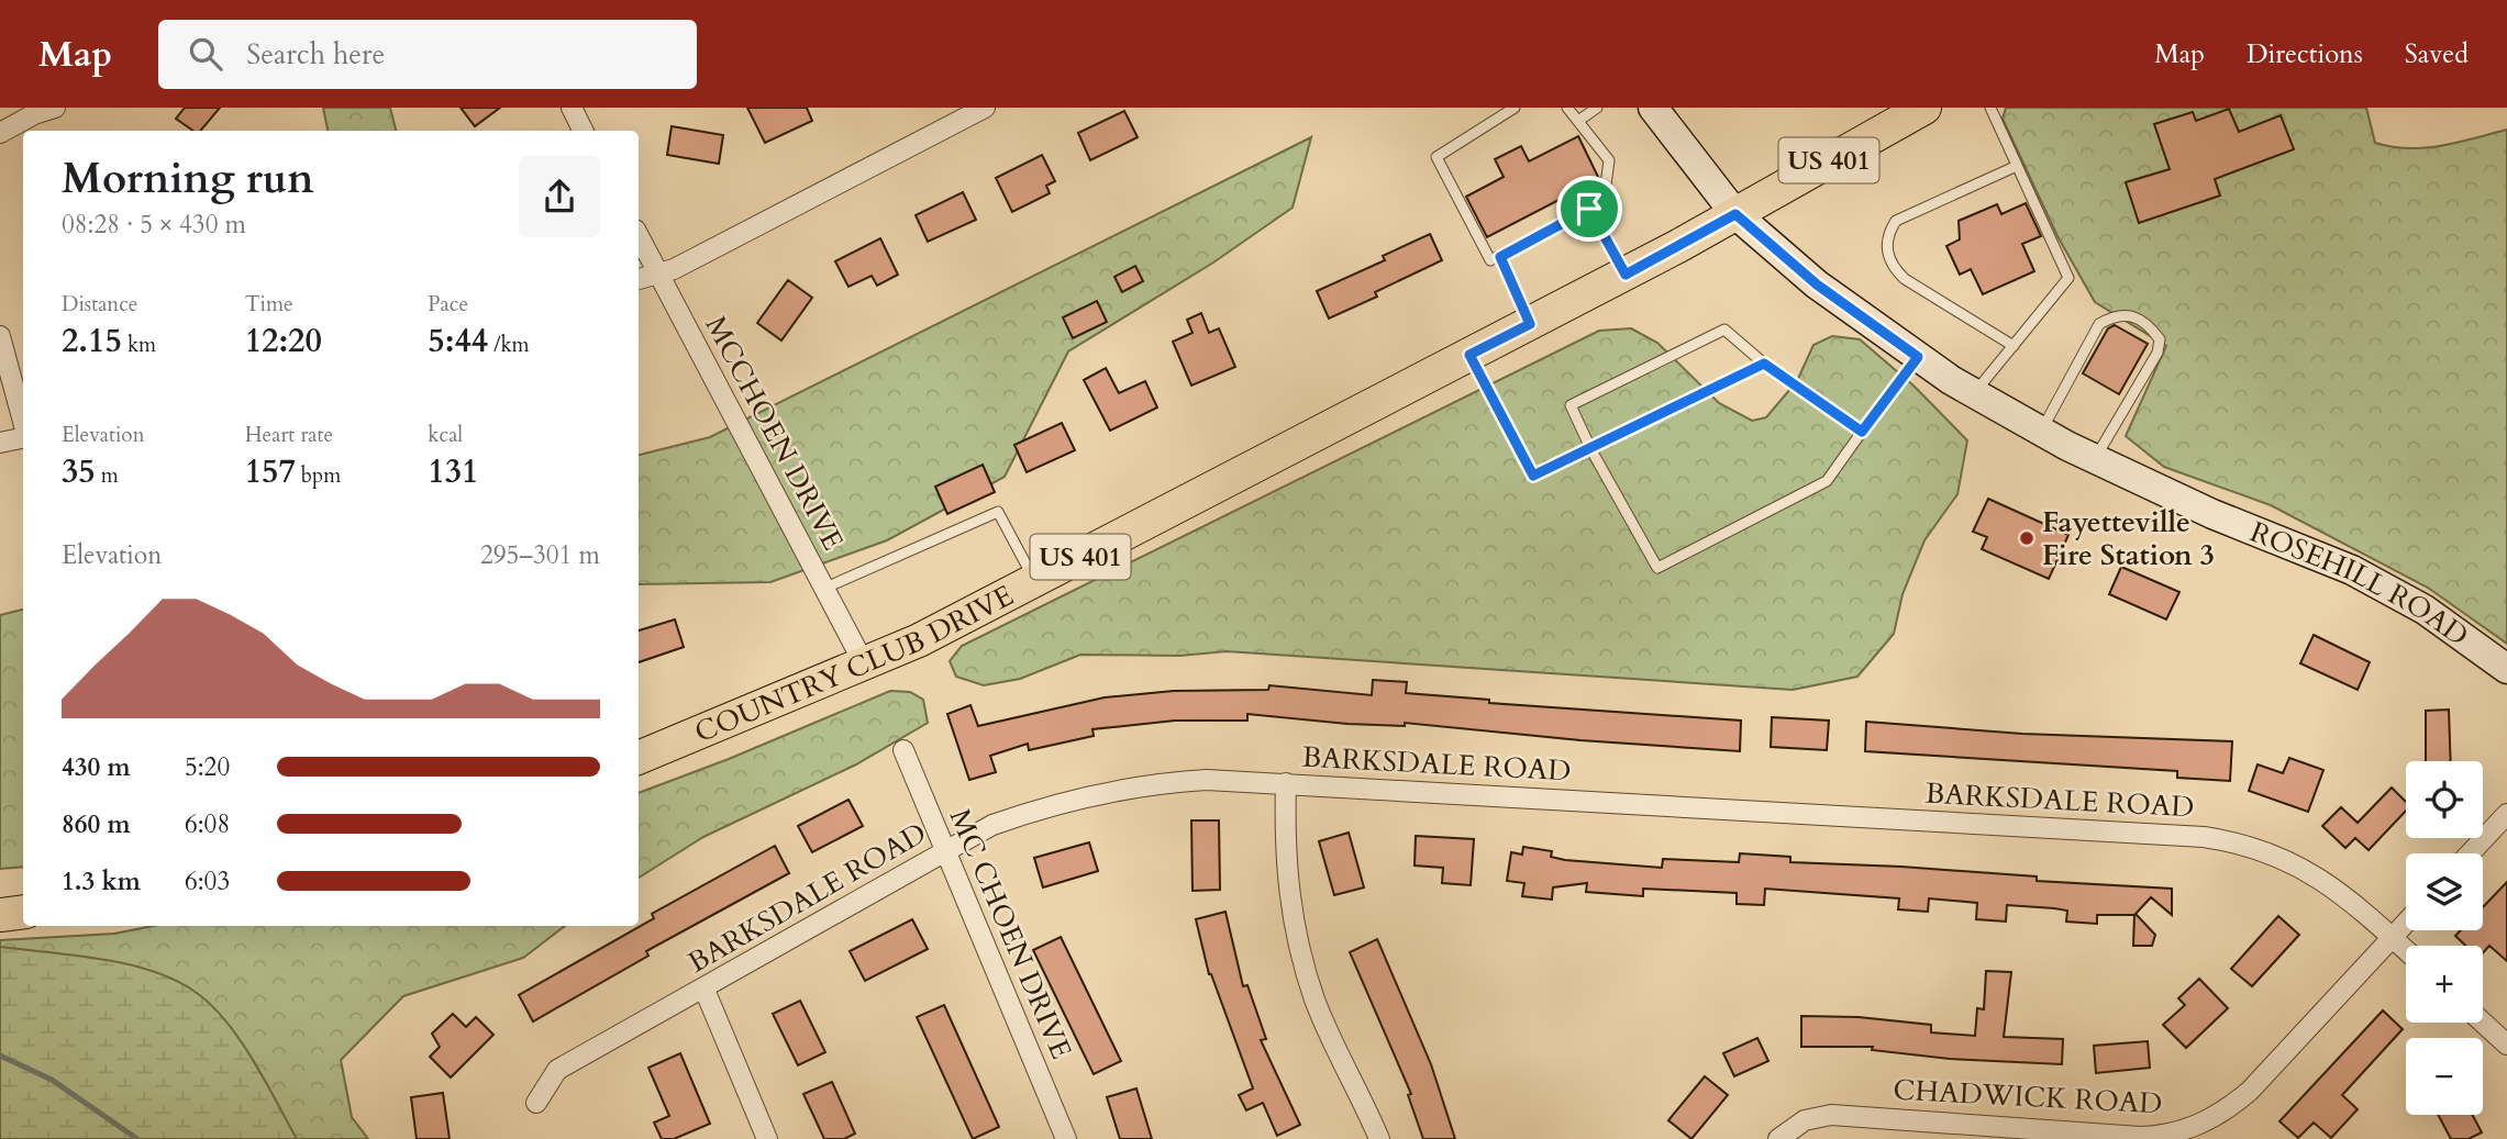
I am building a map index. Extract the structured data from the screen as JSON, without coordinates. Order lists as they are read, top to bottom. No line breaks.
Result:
{"streets":{"main road":["US 401","ROSEHILL ROAD","COUNTRY CLUB DRIVE"],"street":["MCCHOEN DRIVE","BARKSDALE ROAD","MC CHOEN DRIVE","CHADWICK ROAD"]},"crossings":[["MCCHOEN DRIVE","COUNTRY CLUB DRIVE"],["ROSEHILL ROAD","COUNTRY CLUB DRIVE"],["BARKSDALE ROAD","MC CHOEN DRIVE"],["BARKSDALE ROAD","CHADWICK ROAD"]],"places":["Fayetteville Fire Station 3"],"page":{"header":"Map","search":"Search here","nav":["Map","Directions","Saved"],"heading":["Morning run","08:28 · 5 × 430 m"],"stats":[["Distance","2.15 km"],["Time","12:20"],["Pace","5:44 /km"],["Elevation","35 m"],["Heart rate","157 bpm"],["kcal","131"]],"chart":["Elevation","295–301 m"],"list":[{"name":"430 m","note":"5:20"},{"name":"860 m","note":"6:08"},{"name":"1.3 km","note":"6:03"}],"map_buttons":["+","−"]}}
